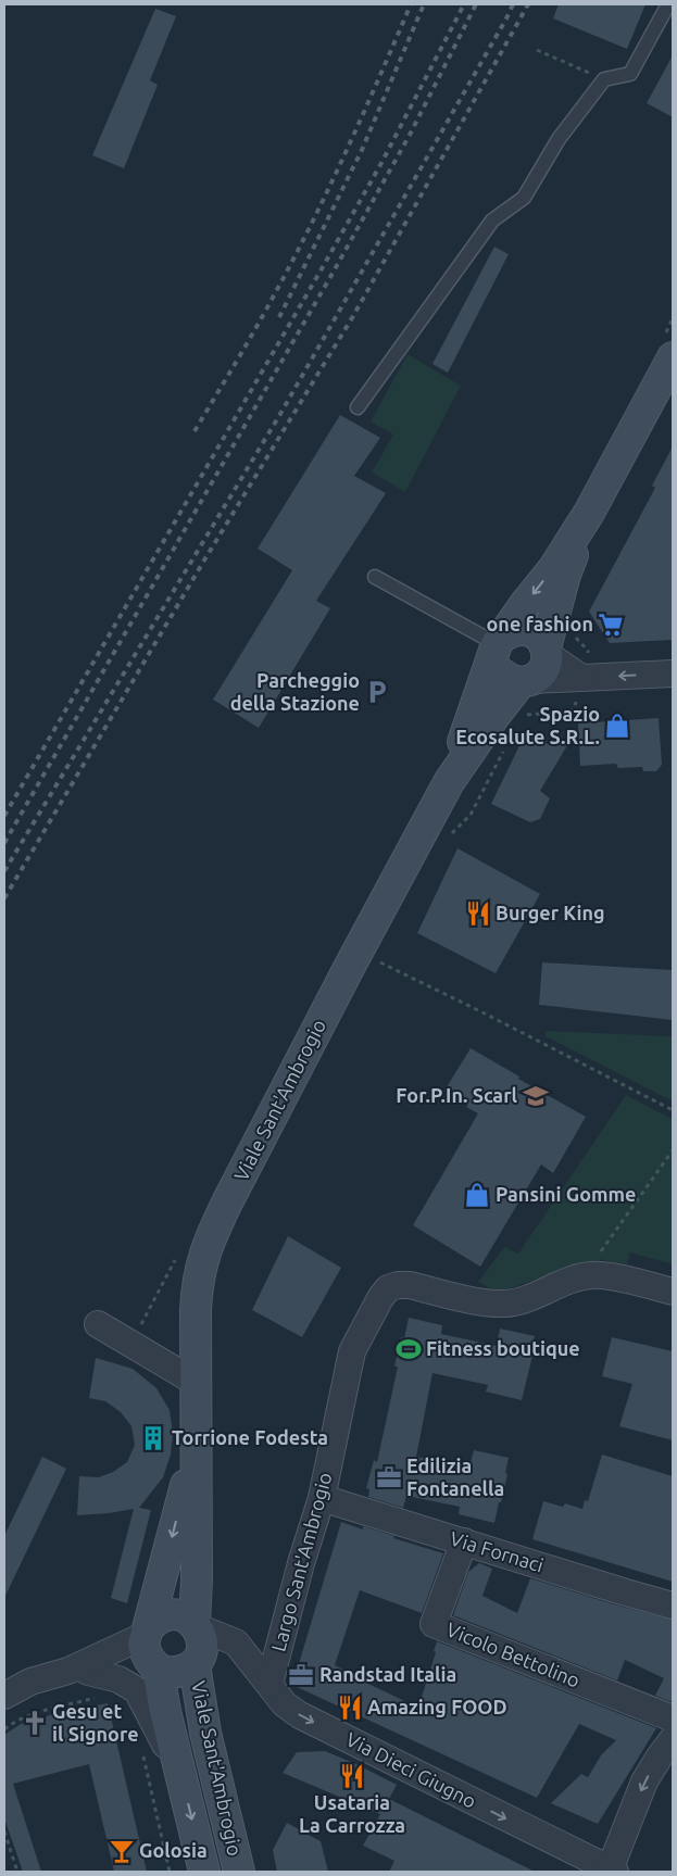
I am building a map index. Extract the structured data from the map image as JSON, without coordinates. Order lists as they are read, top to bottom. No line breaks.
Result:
{"streets":{"main road":["Viale Sant'Ambrogio"],"street":["Via Fornaci","Largo Sant'Ambrogio","Vicolo Bettolino","Via Dieci Giugno"]},"crossings":[["Viale Sant'Ambrogio","Via Dieci Giugno"],["Via Fornaci","Largo Sant'Ambrogio"],["Via Fornaci","Vicolo Bettolino"],["Largo Sant'Ambrogio","Via Dieci Giugno"]],"one_way":["Via Dieci Giugno"],"places":{"supermarket":["one fashion"],"parking":["Parcheggio della Stazione"],"shop":["Spazio Ecosalute S.R.L.","Pansini Gomme"],"restaurant":["Burger King","Amazing FOOD","Usataria La Carrozza"],"school or university":["For.P.In. Scarl"],"sports":["Fitness boutique"],"building":["Torrione Fodesta"],"office":["Edilizia Fontanella","Randstad Italia"],"church":["Gesu et il Signore"],"bar":["Golosia"]}}
